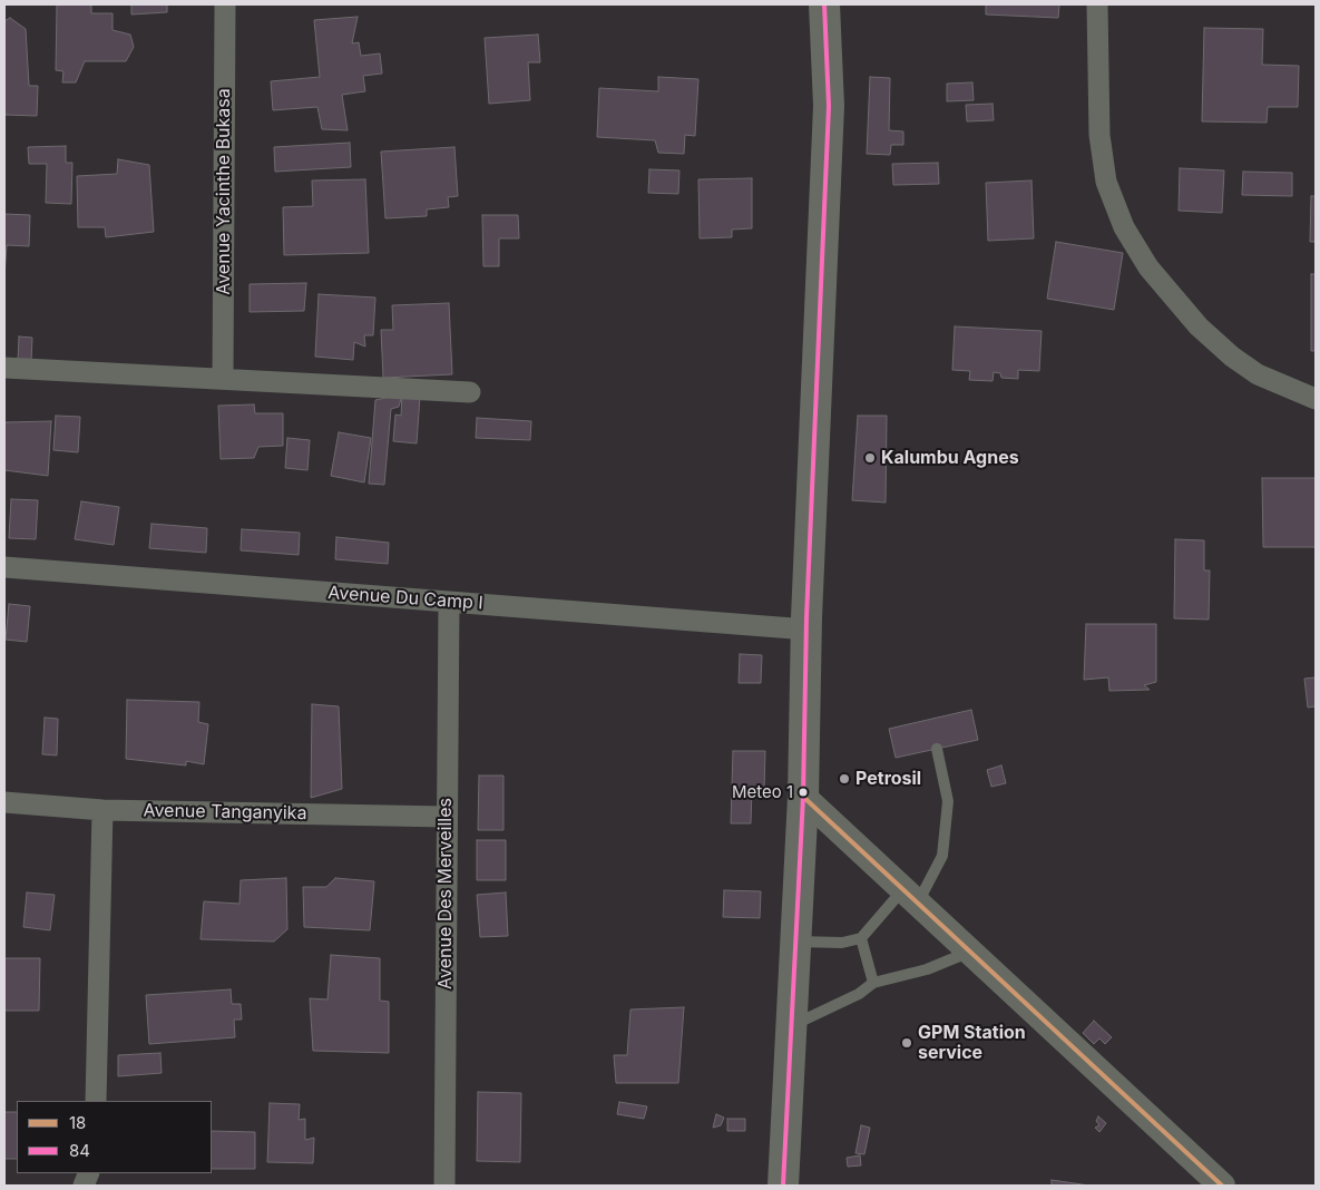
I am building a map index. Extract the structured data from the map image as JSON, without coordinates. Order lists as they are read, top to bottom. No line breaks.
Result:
{"streets":{"street":["Avenue Yacinthe Bukasa","Avenue Du Camp I","Avenue Tanganyika","Avenue Des Merveilles"]},"crossings":[["Avenue Du Camp I","Avenue Des Merveilles"],["Avenue Tanganyika","Avenue Des Merveilles"]],"places":["Kalumbu Agnes","Petrosil","Meteo 1","GPM Station service"],"lines":["transit line 84","transit line 18"],"legend":["18","84"]}
